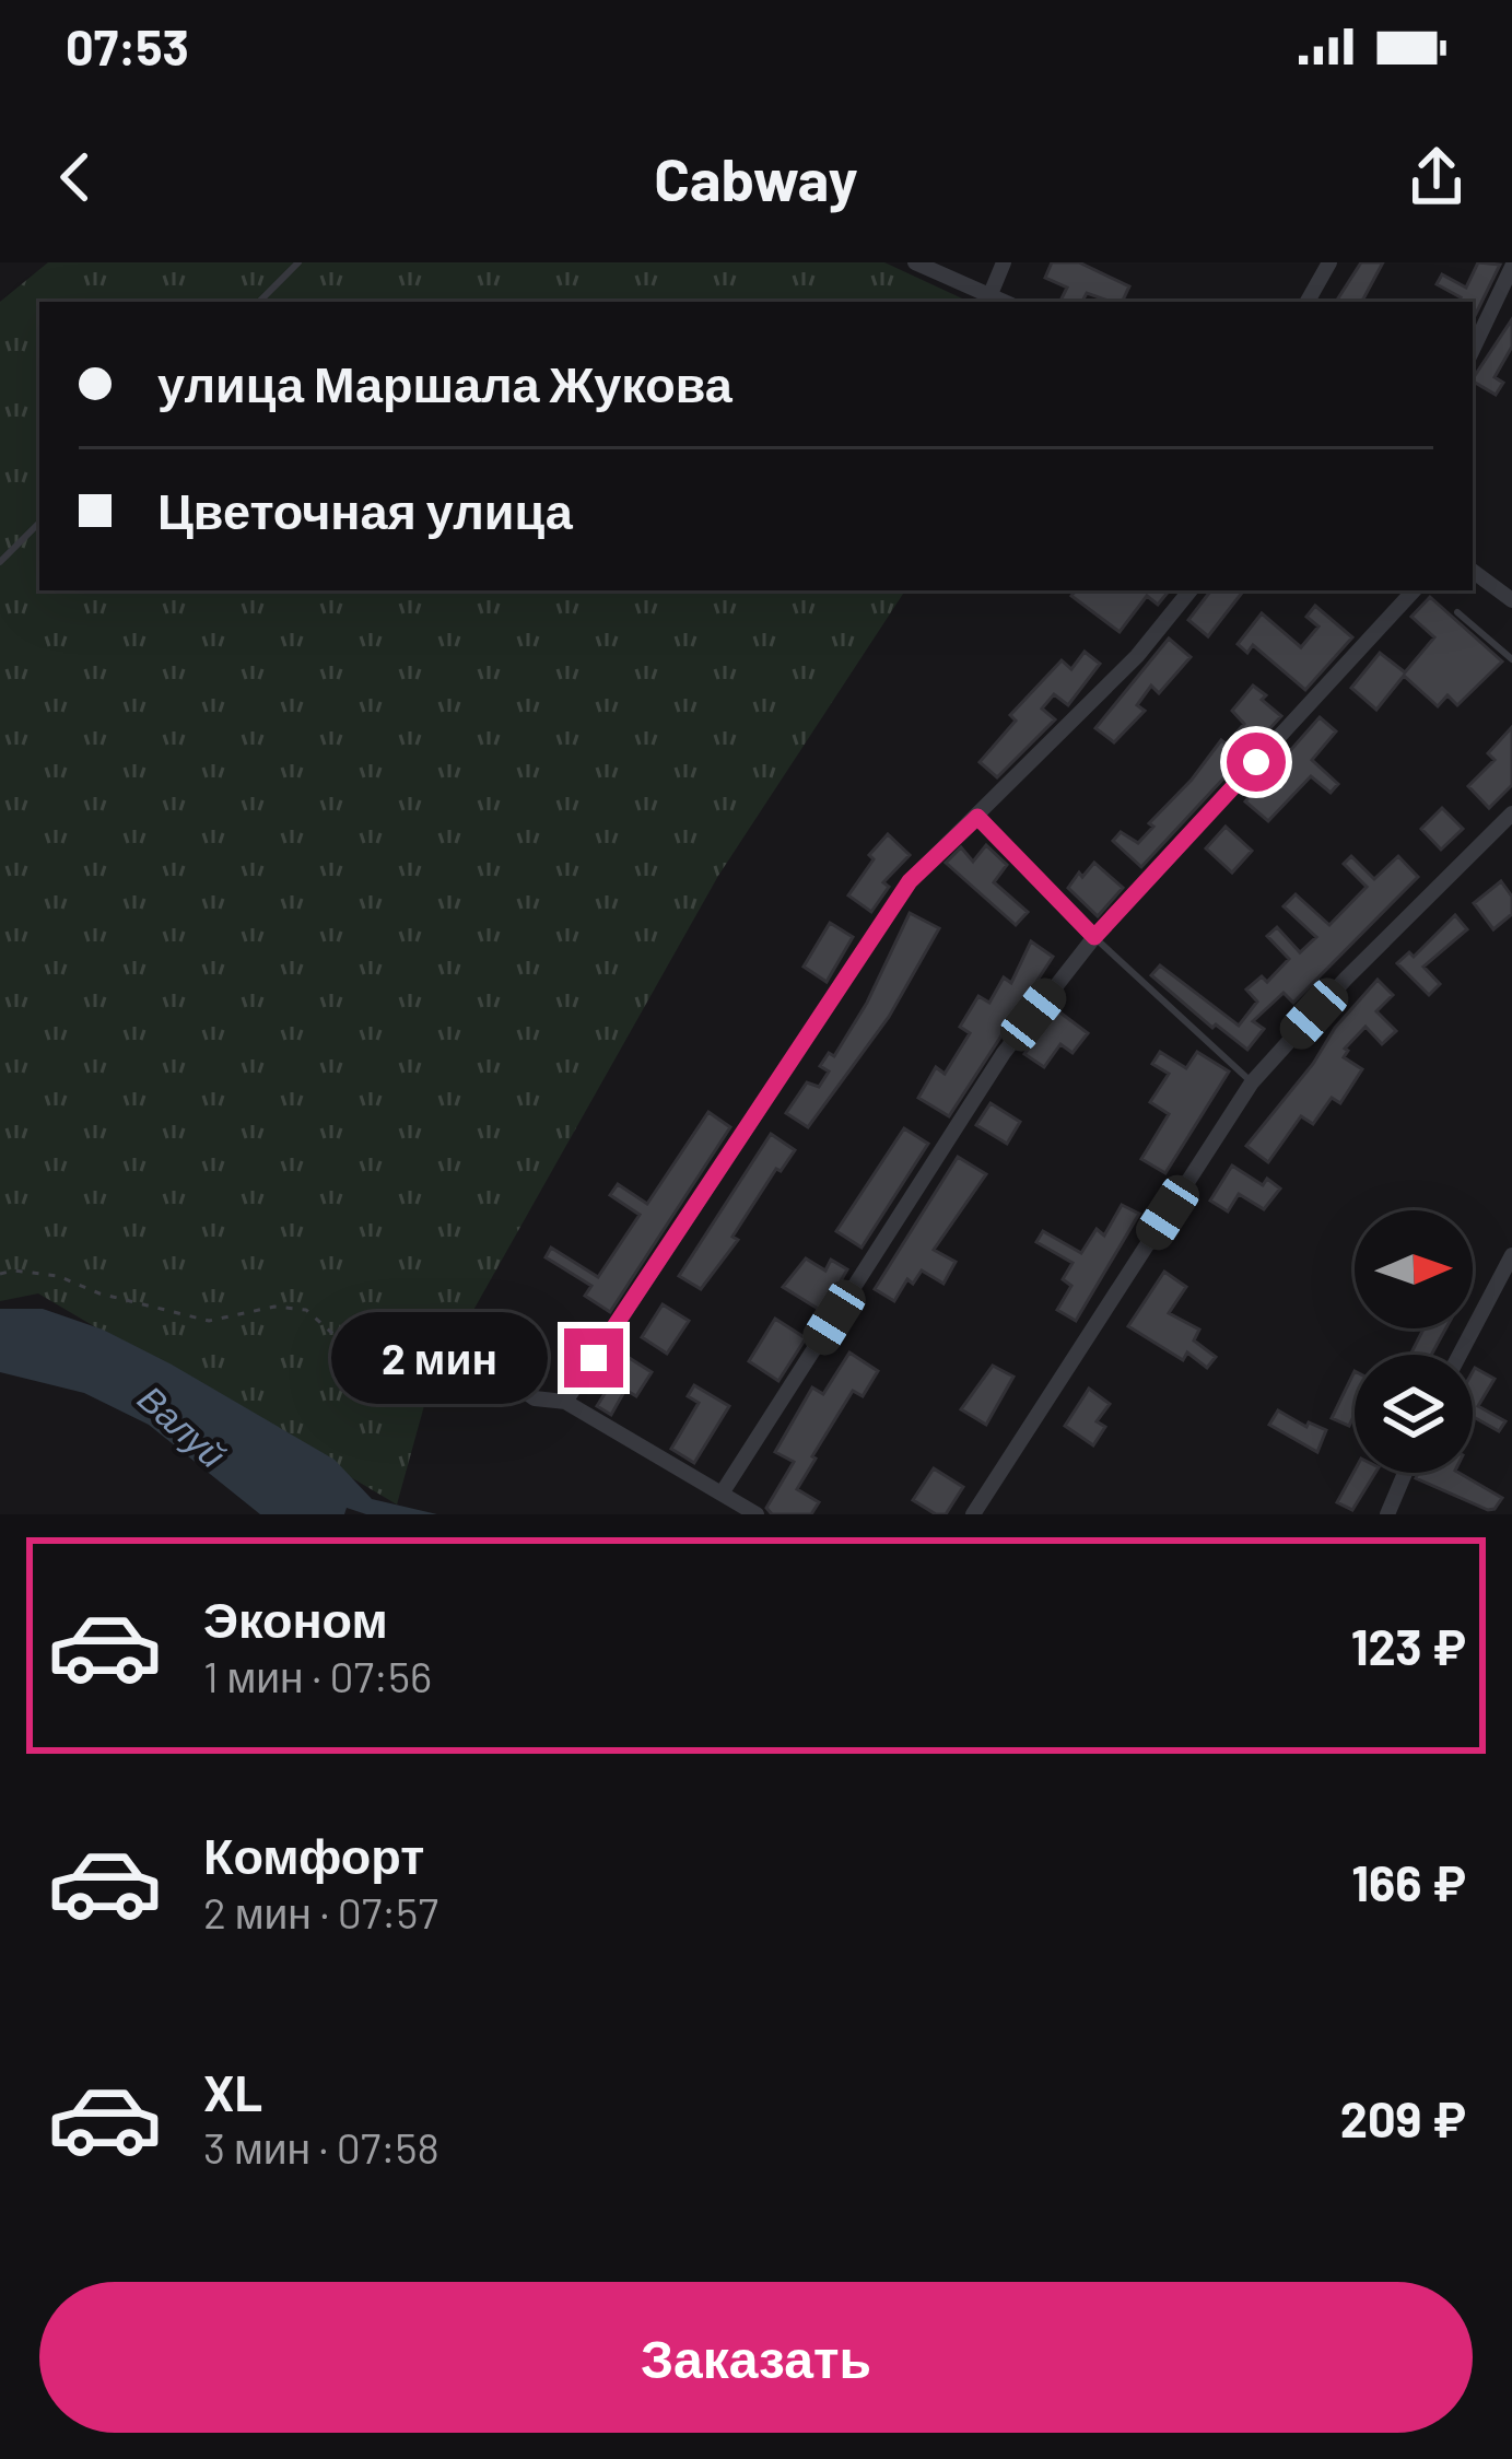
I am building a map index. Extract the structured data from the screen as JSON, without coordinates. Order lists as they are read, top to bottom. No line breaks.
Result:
{"water":["Валуй"],"north":"right","page":{"status":"07:53","header":"Cabway","banner":["улица Маршала Жукова","Цветочная улица"],"bubble":"2 мин","list":[{"name":"Эконом","note":"1 мин · 07:56","value":"123 ₽"},{"name":"Комфорт","note":"2 мин · 07:57","value":"166 ₽"},{"name":"XL","note":"3 мин · 07:58","value":"209 ₽"}],"buttons":"Заказать"}}
